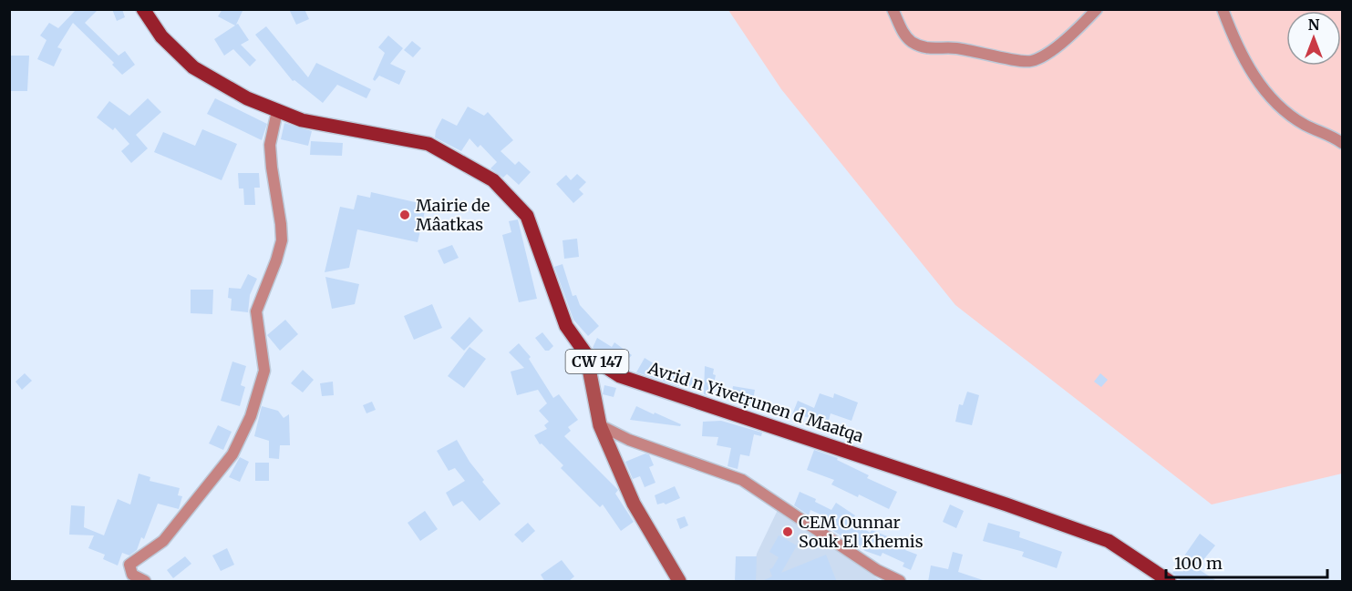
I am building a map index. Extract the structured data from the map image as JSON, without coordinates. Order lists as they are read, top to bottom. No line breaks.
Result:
{"streets":{"main road":["CW 147","Avrid n Yivetṛunen d Maatqa"]},"places":["Mairie de Mâatkas","CEM Ounnar Souk El Khemis"],"scale_bar":"100 m","north":"top"}
